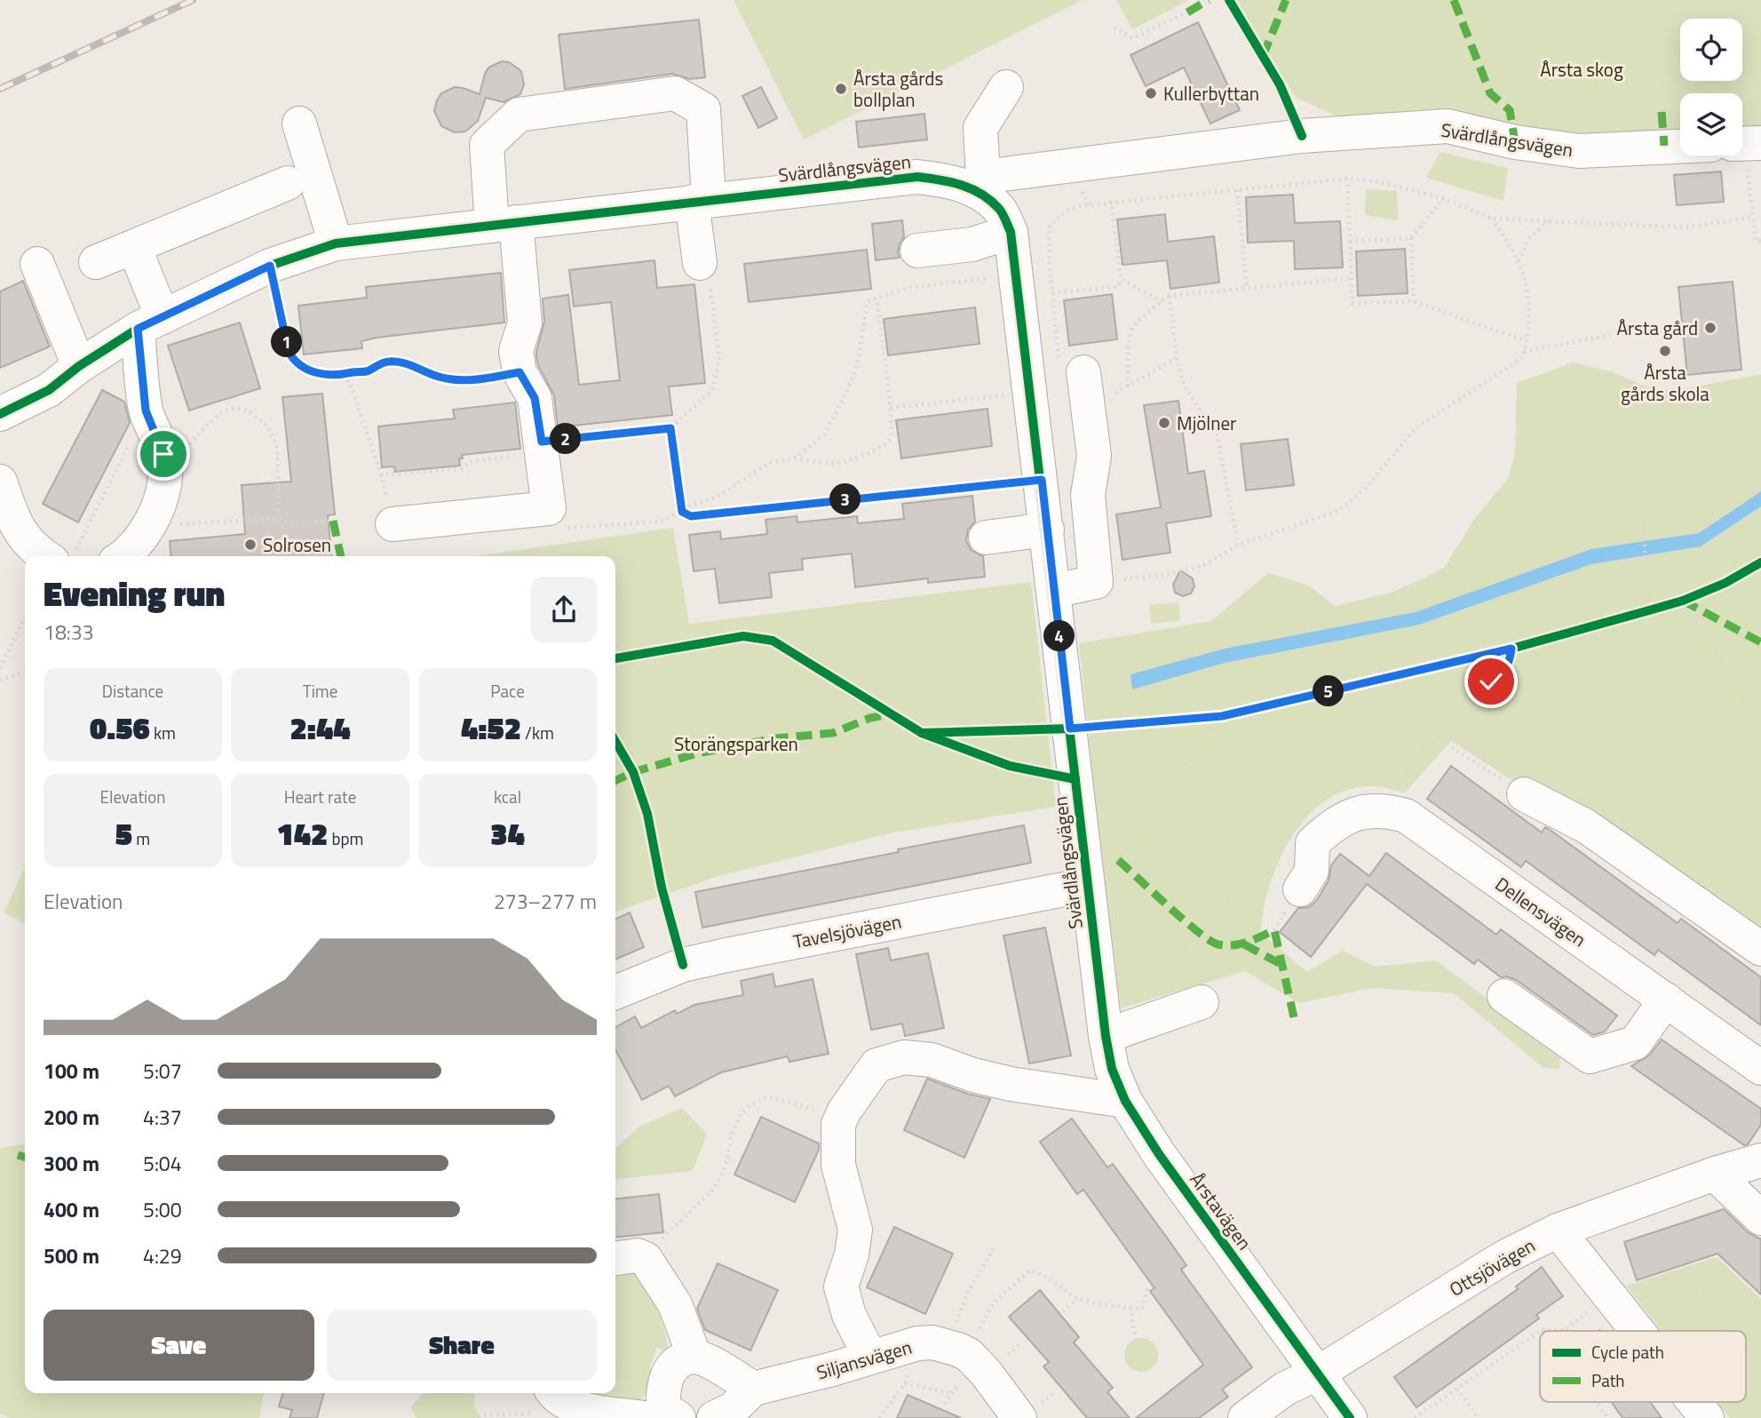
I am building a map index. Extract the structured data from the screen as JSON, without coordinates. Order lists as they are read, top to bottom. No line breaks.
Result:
{"streets":{"street":["Svärdlångsvägen","Dellensvägen","Tavelsjövägen","Årstavägen","Ottsjövägen","Siljansvägen"]},"crossings":[["Svärdlångsvägen","Tavelsjövägen"],["Svärdlångsvägen","Årstavägen"],["Årstavägen","Ottsjövägen"]],"parks":["Årsta skog","Storängsparken"],"places":["Årsta gårds bollplan","Kullerbyttan","Årsta gård","Årsta gårds skola","Mjölner","Solrosen"],"legend":["Cycle path","Path"],"page":{"pins":["1","2","3","4","5"],"heading":["Evening run","18:33"],"stats":[["Distance","0.56 km"],["Time","2:44"],["Pace","4:52 /km"],["Elevation","5 m"],["Heart rate","142 bpm"],["kcal","34"]],"chart":["Elevation","273–277 m"],"list":[{"name":"100 m","note":"5:07"},{"name":"200 m","note":"4:37"},{"name":"300 m","note":"5:04"},{"name":"400 m","note":"5:00"},{"name":"500 m","note":"4:29"}],"buttons":["Save","Share"]}}
